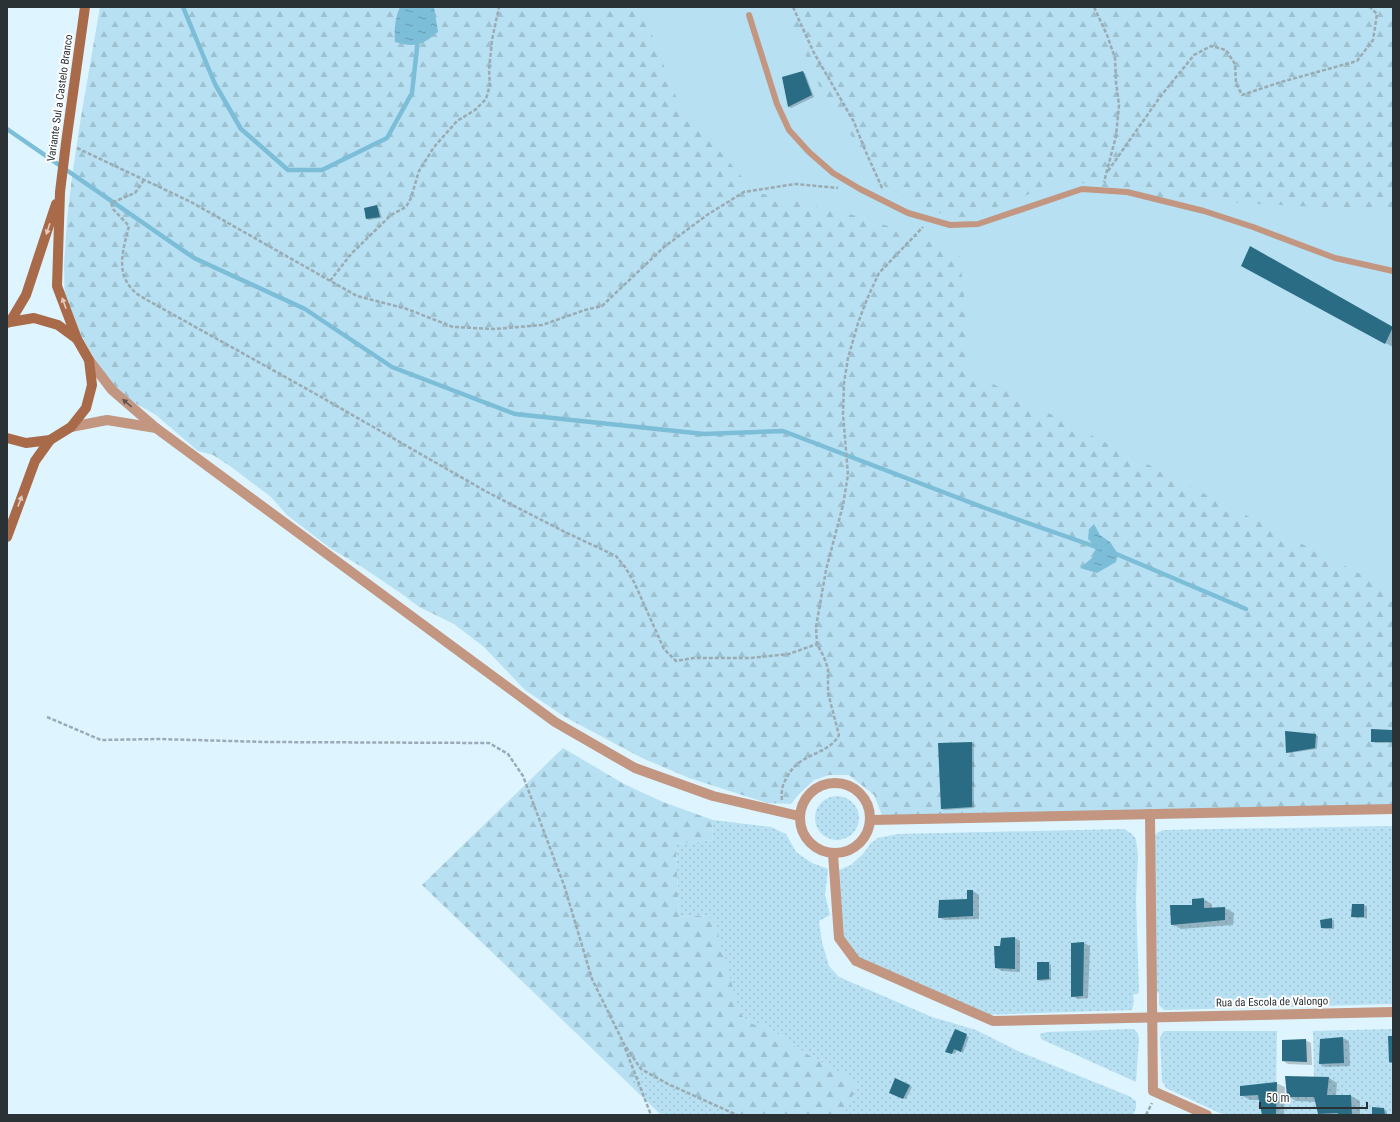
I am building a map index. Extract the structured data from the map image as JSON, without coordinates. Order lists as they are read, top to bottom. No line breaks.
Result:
{"streets":{"main road":["Variante Sul a Castelo Branco"],"street":["Rua da Escola de Valongo"]},"scale_bar":"50 m"}
